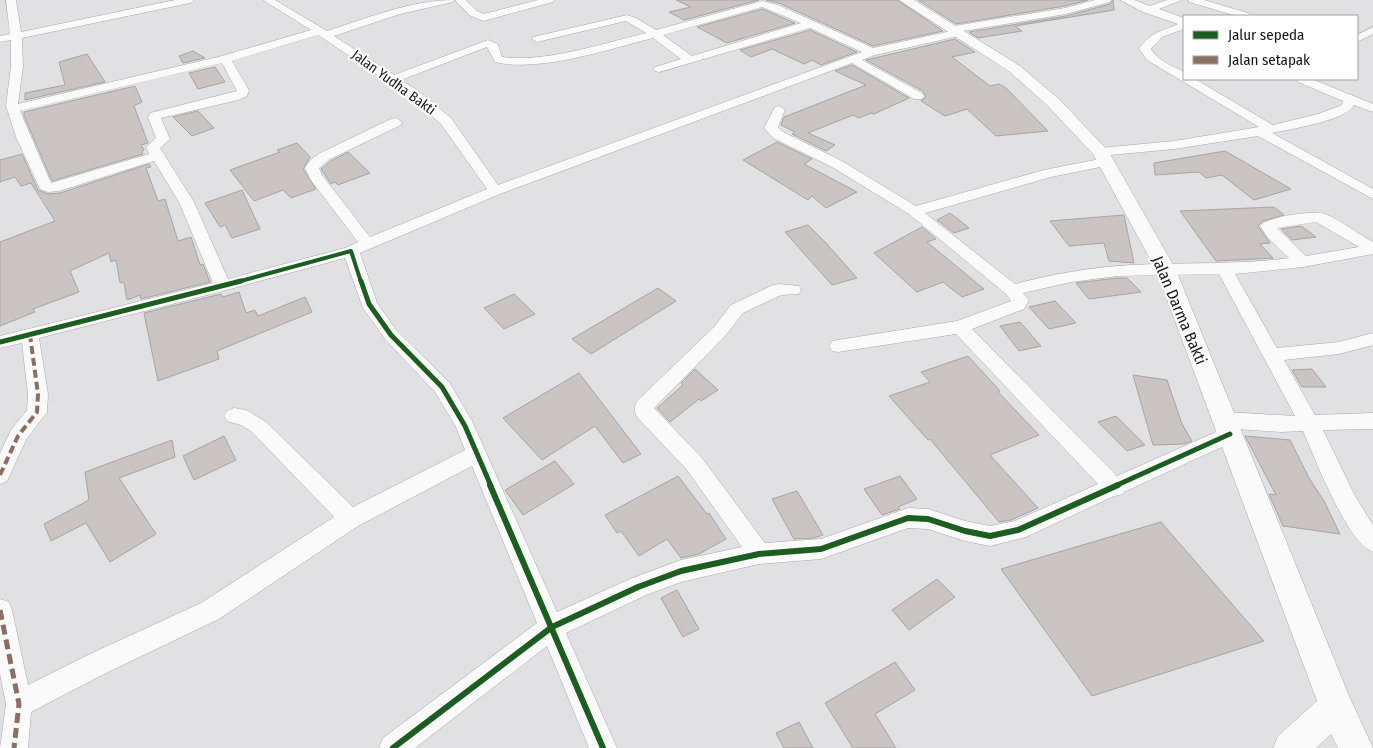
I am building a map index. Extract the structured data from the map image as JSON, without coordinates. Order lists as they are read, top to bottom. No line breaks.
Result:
{"streets":{"street":["Jalan Yudha Bakti","Jalan Darma Bakti"]},"legend":["Jalur sepeda","Jalan setapak"]}
